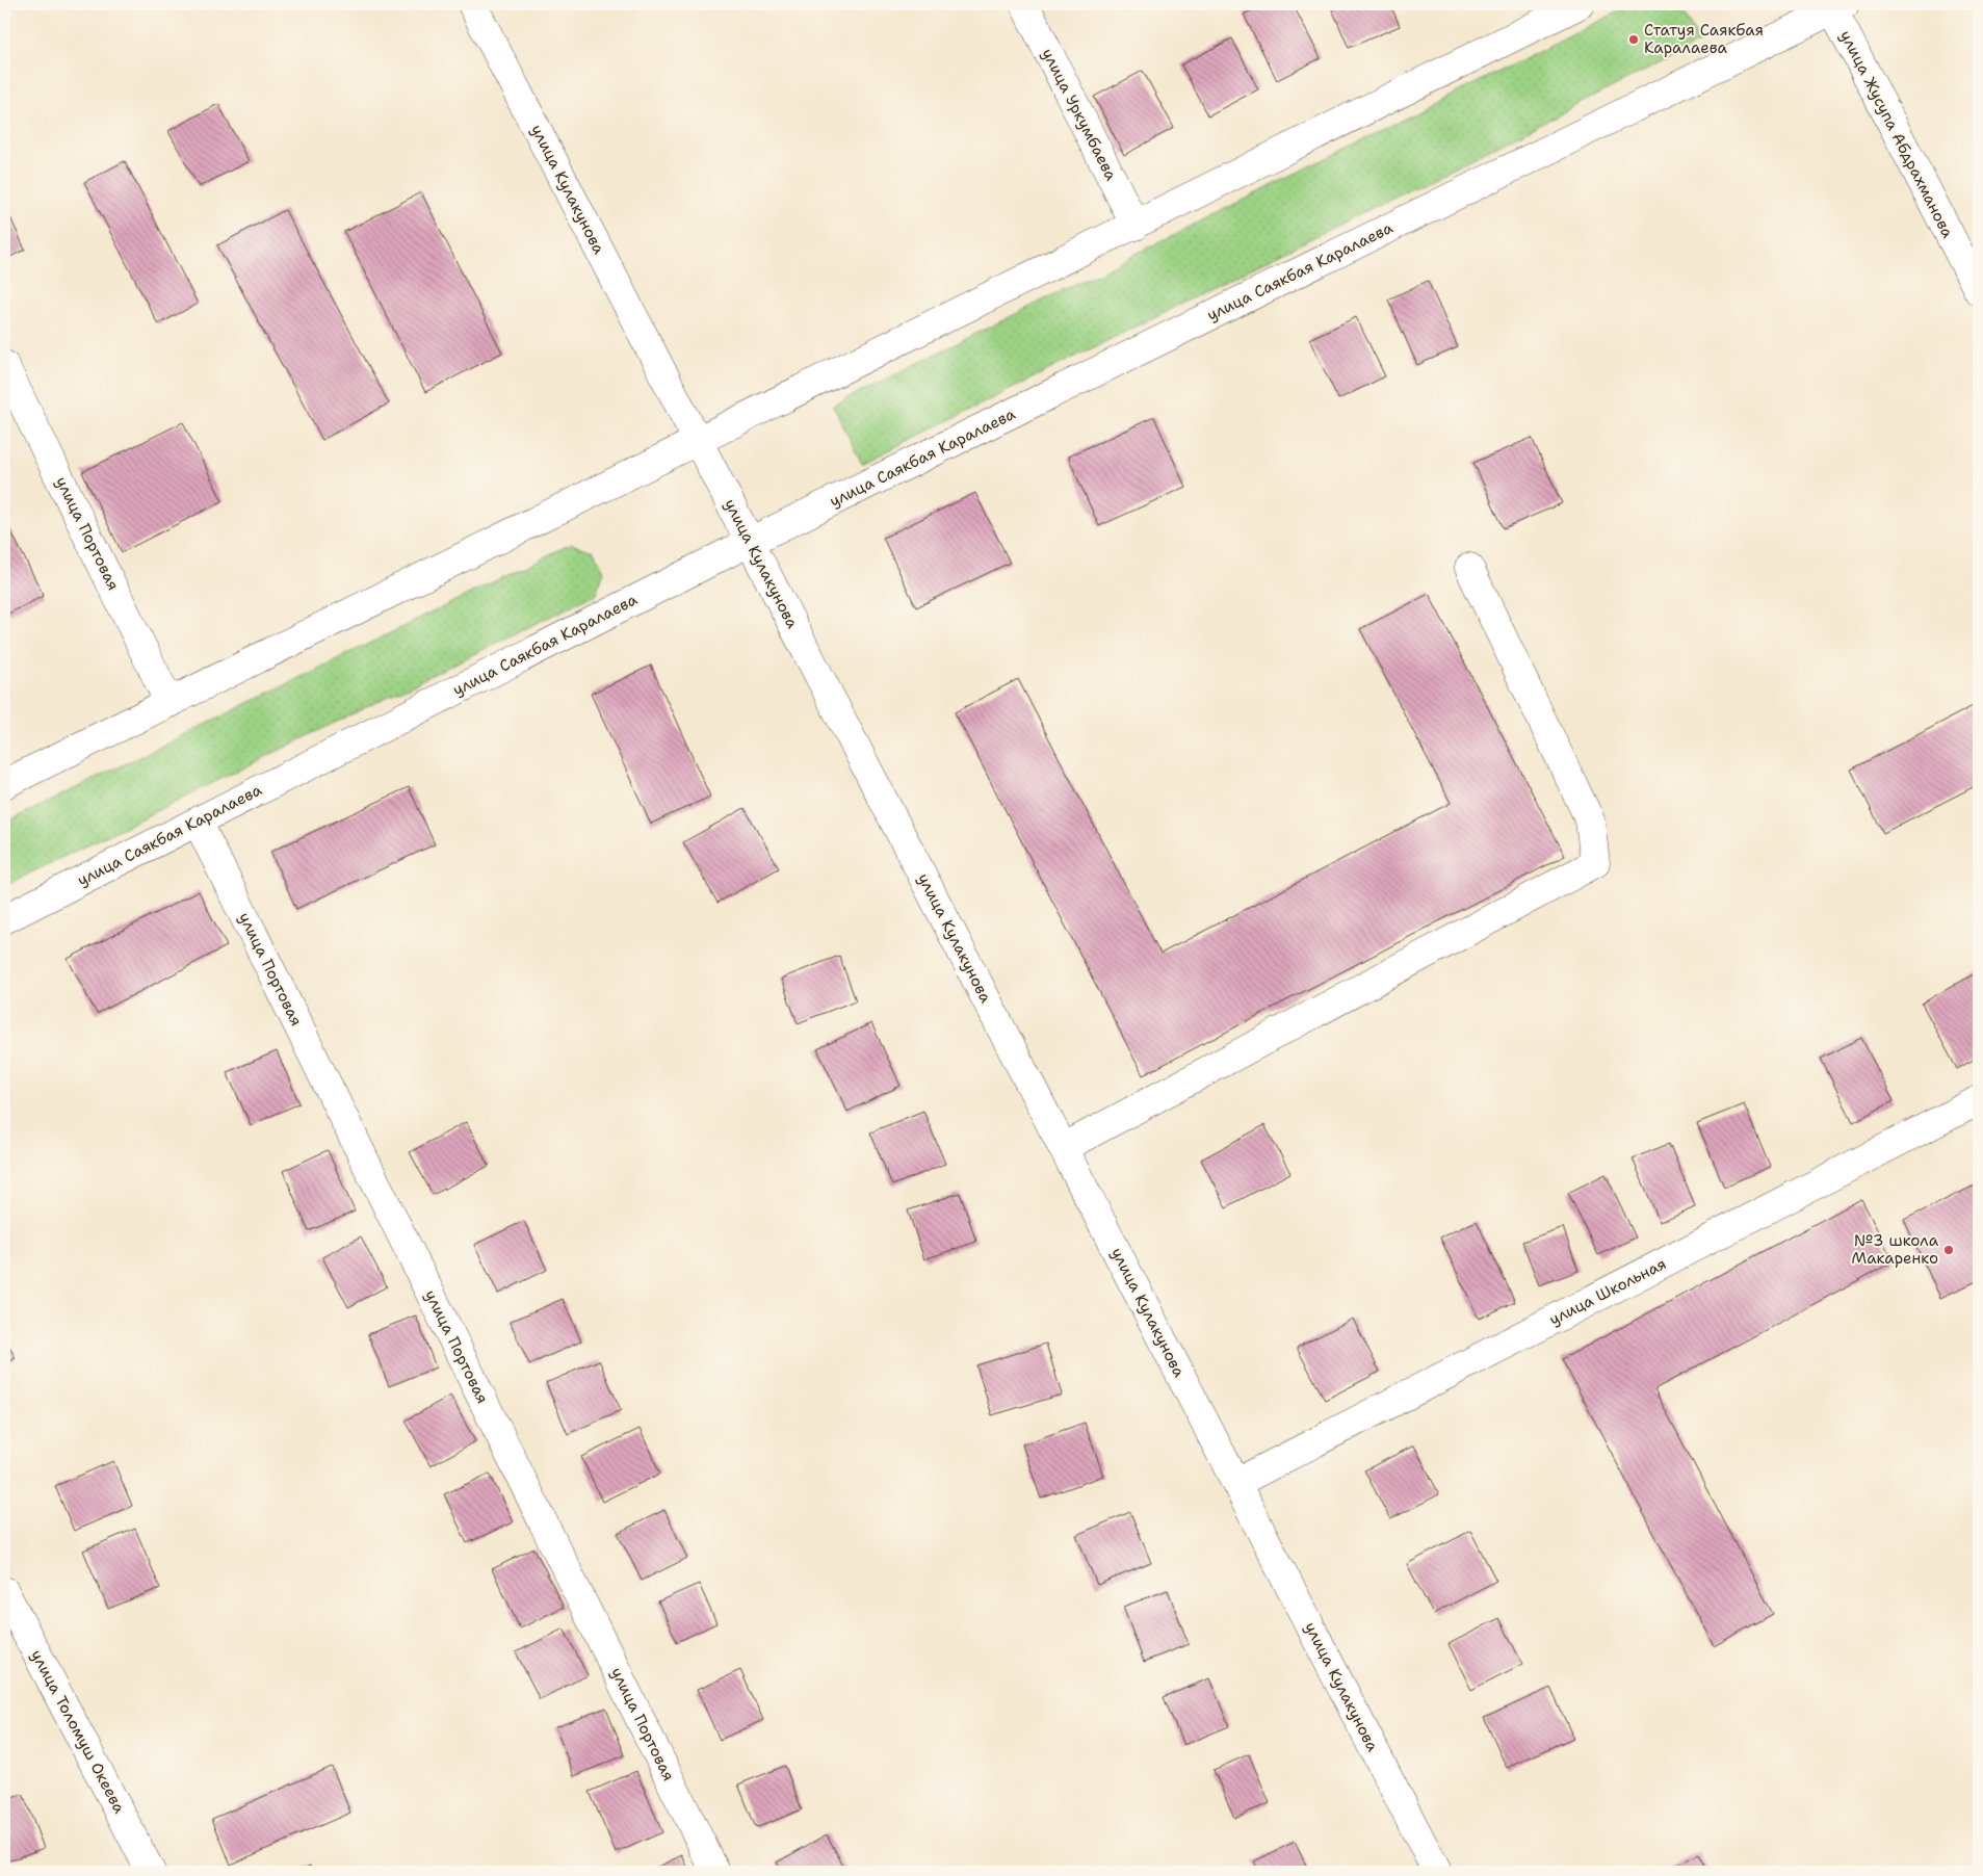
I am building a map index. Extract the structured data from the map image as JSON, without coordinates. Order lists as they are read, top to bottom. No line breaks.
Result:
{"streets":{"main road":["улица Уркумбаева","улица Жусупа Абдрахманова","улица Кулакунова","улица Саякбая Каралаева","улица Портовая","улица Школьная","улица Толомуш Океева"]},"crossings":[["улица Жусупа Абдрахманова","улица Саякбая Каралаева"],["улица Кулакунова","улица Саякбая Каралаева"],["улица Кулакунова","улица Школьная"],["улица Саякбая Каралаева","улица Портовая"]],"places":["Статуя Саякбая Каралаева","№3 школа Макаренко"]}
